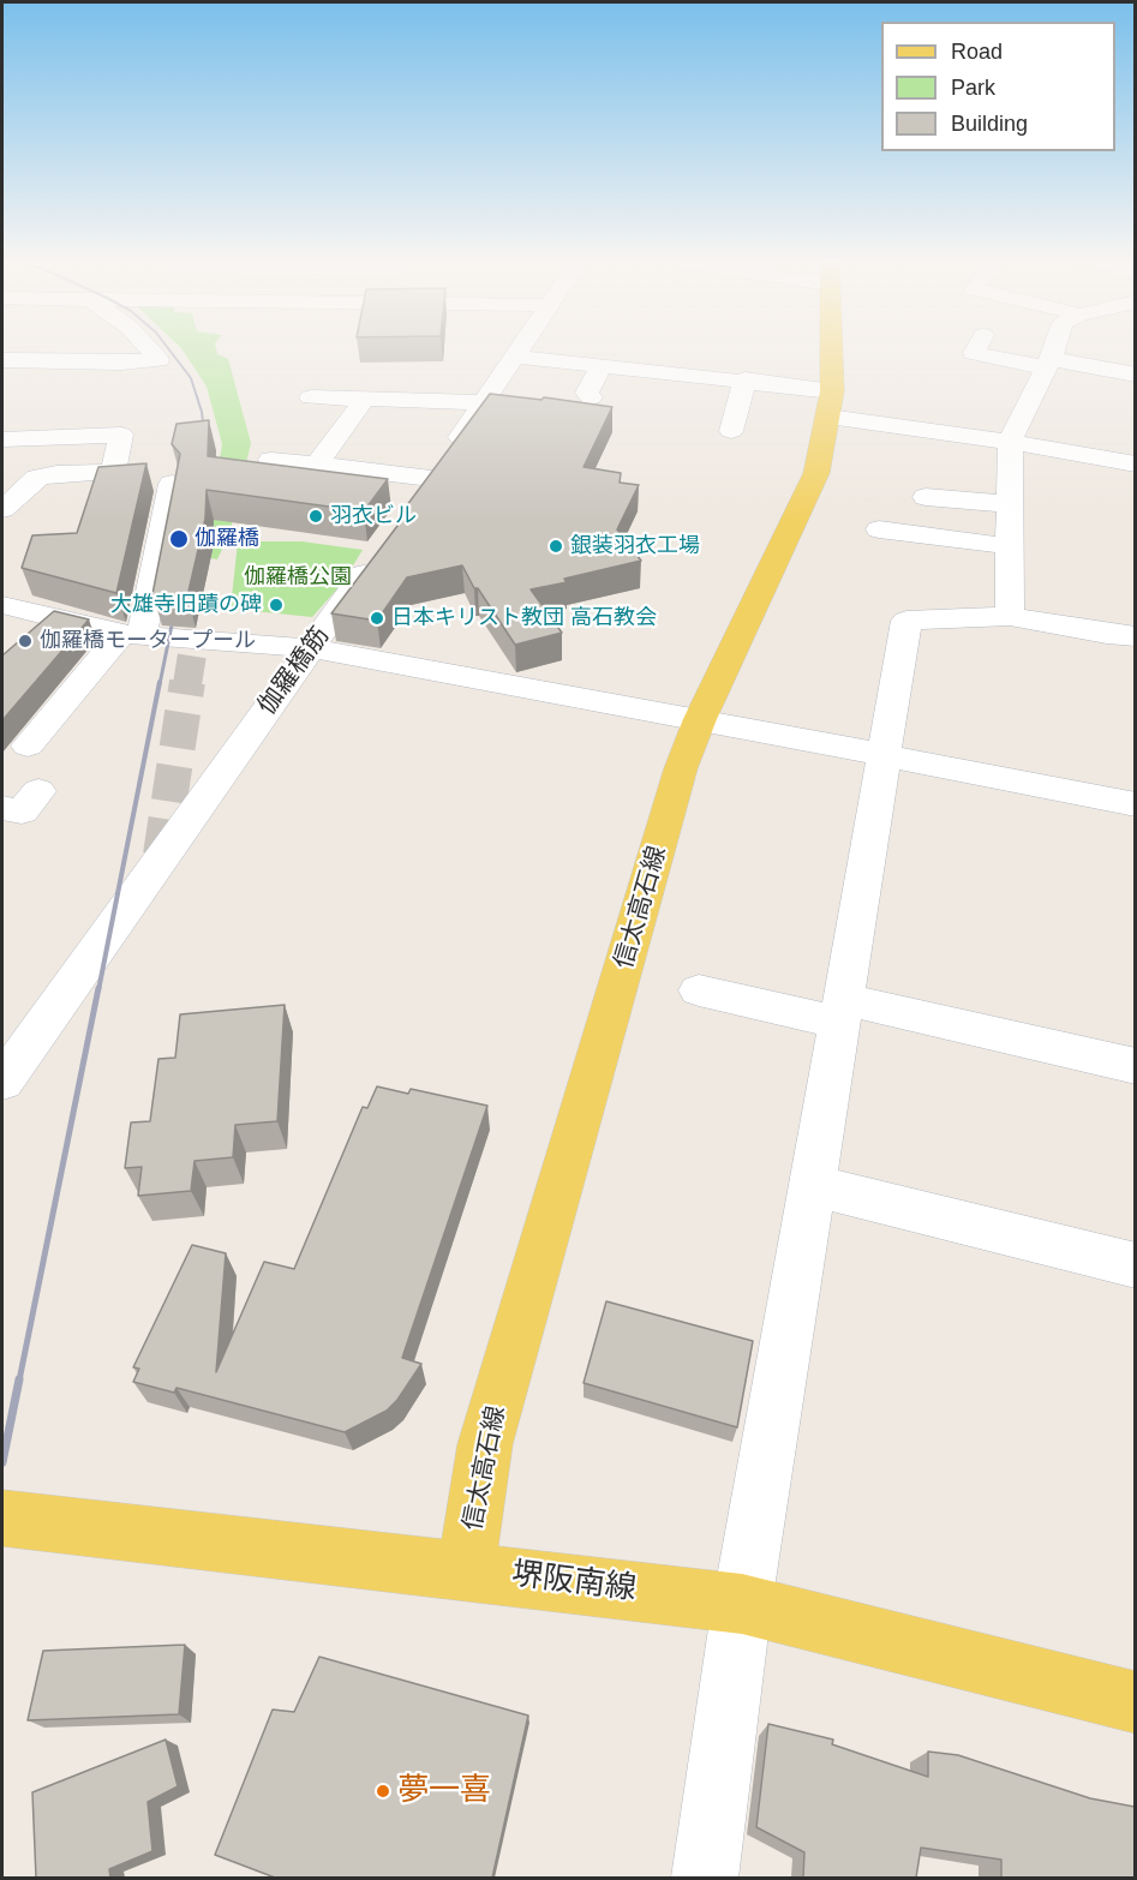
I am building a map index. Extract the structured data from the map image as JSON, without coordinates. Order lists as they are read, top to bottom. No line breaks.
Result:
{"streets":{"main road":["信太高石線","堺阪南線"],"street":["伽羅橋筋"]},"crossings":[["信太高石線","堺阪南線"]],"parks":["伽羅橋公園"],"places":["羽衣ビル","伽羅橋","銀装羽衣工場","大雄寺旧蹟の碑","日本キリスト教団 高石教会","伽羅橋モータープール","夢一喜"],"legend":["Road","Park","Building"]}
